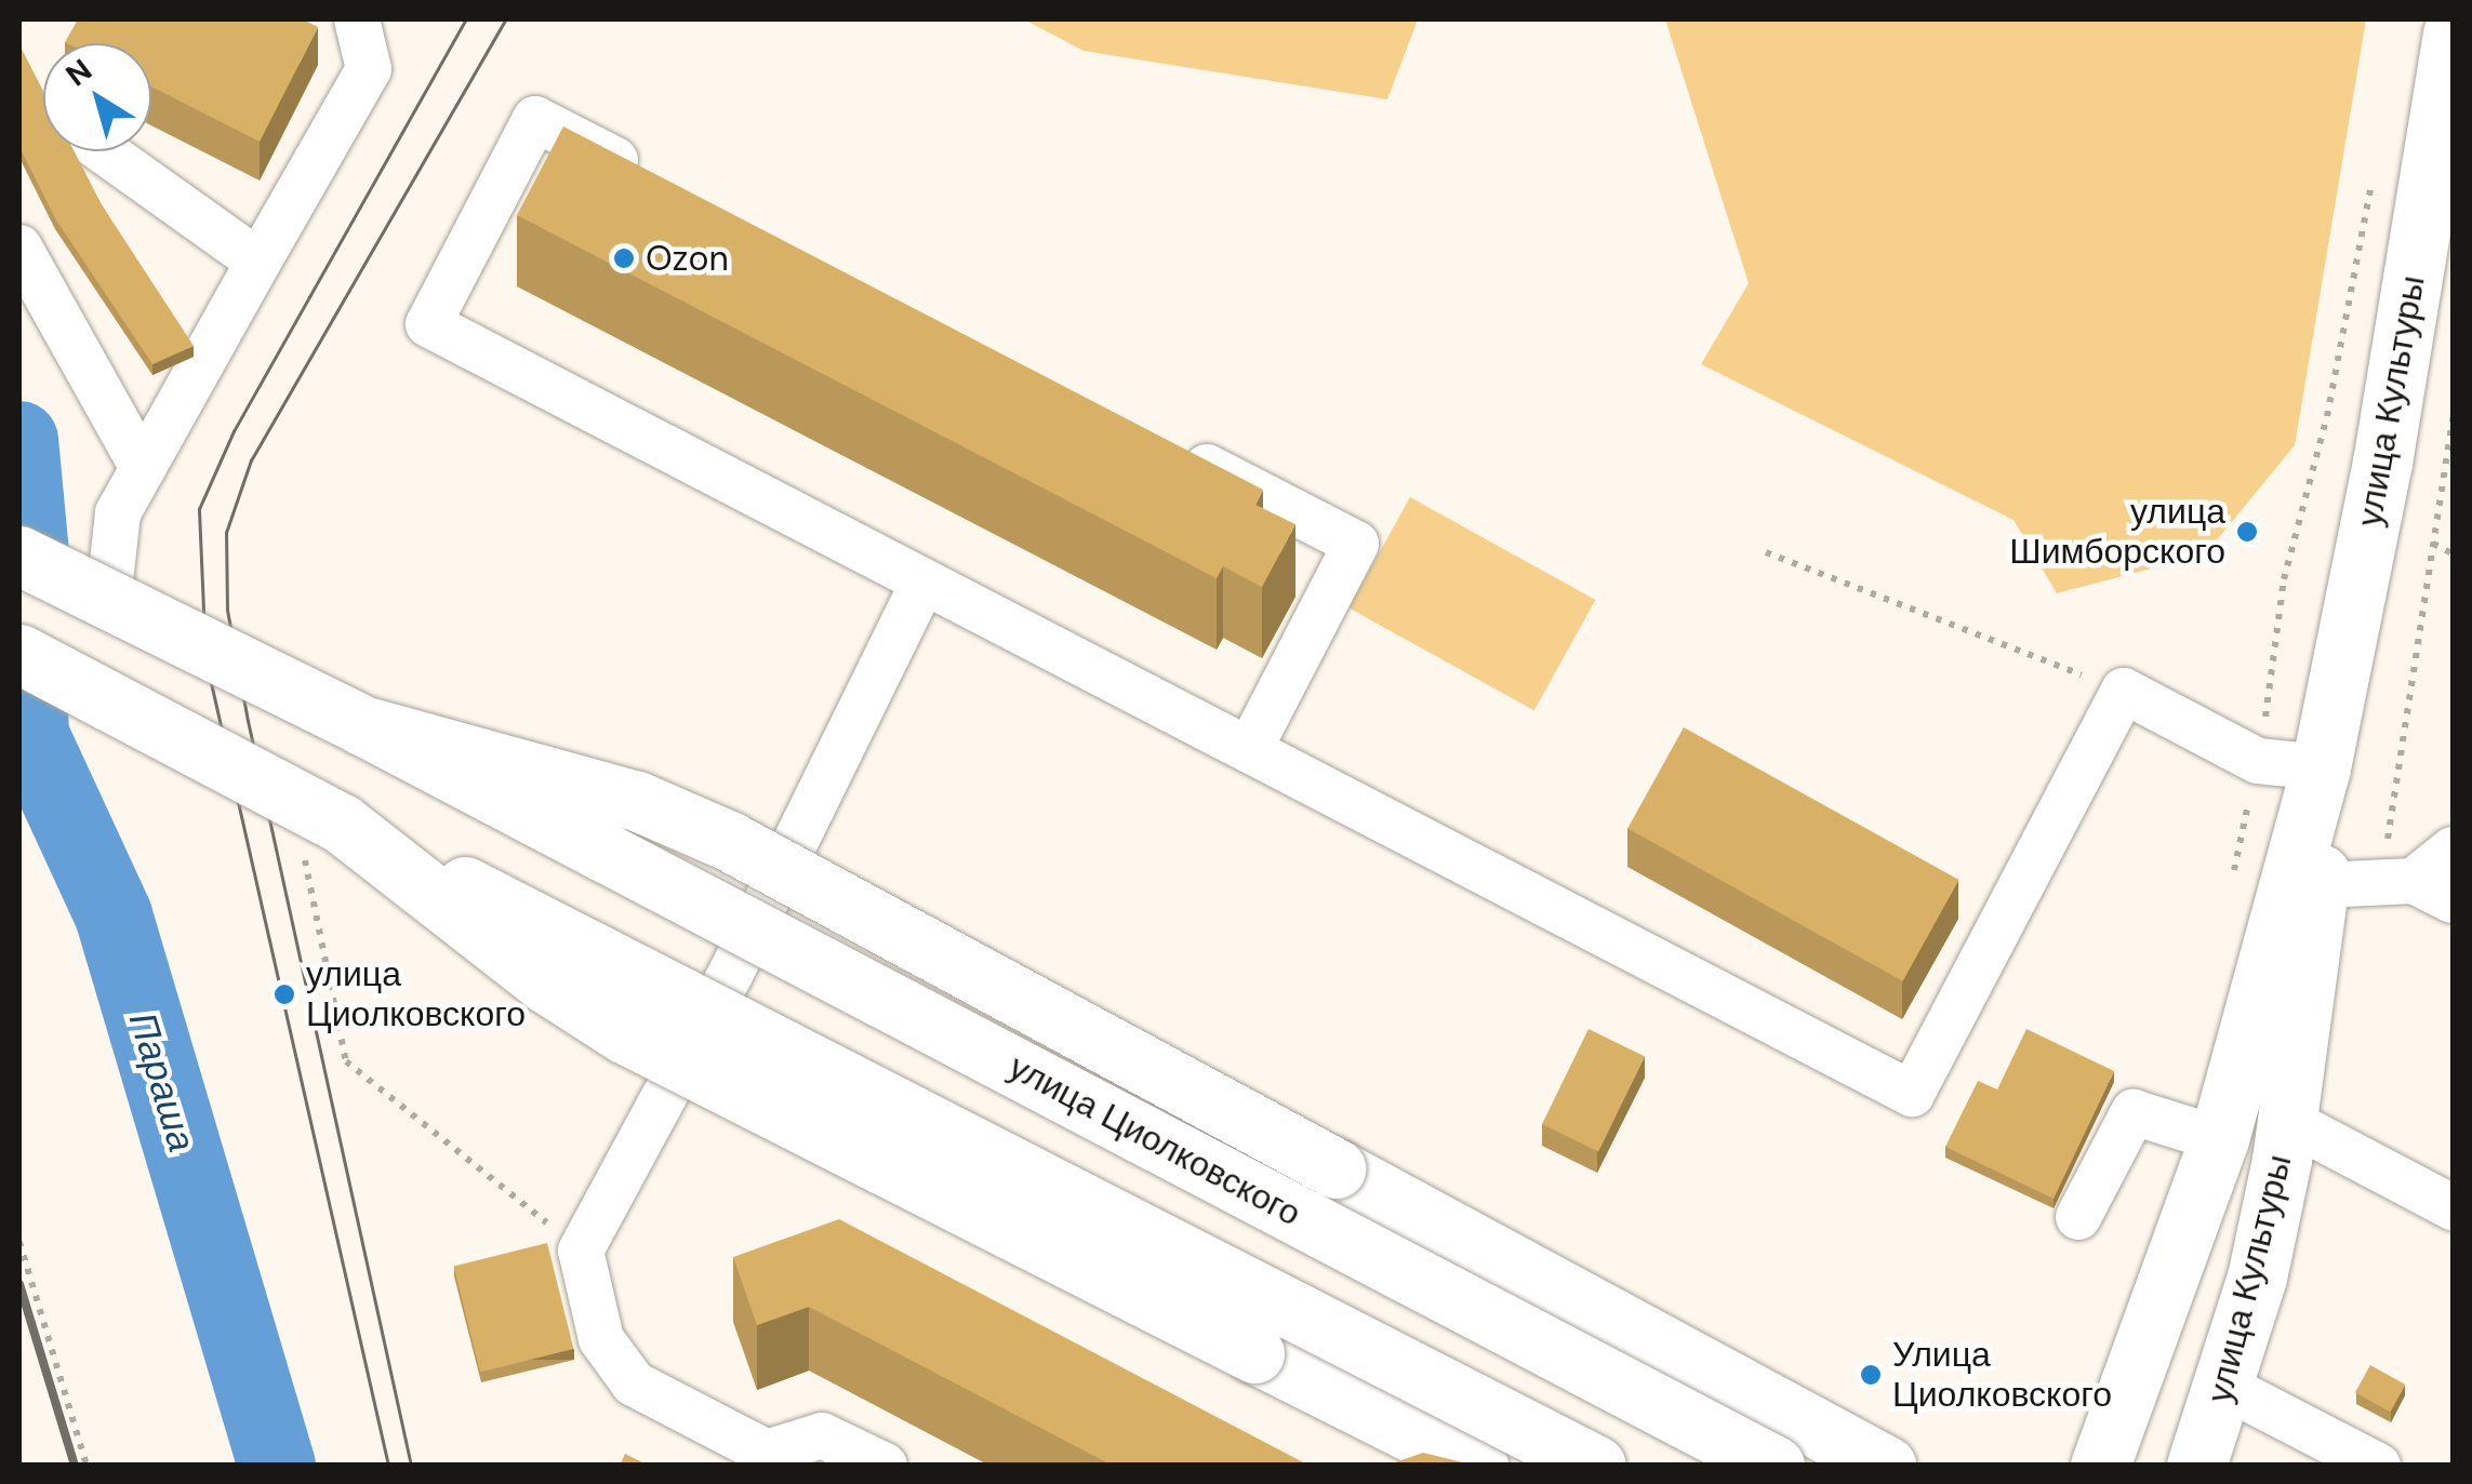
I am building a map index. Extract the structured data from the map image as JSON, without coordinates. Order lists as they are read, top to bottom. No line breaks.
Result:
{"streets":{"main road":["улица Культуры","улица Циолковского"]},"water":["Параша"],"places":["Ozon","улица Шимборского","улица Циолковского","Улица Циолковского"],"north":"top left"}
